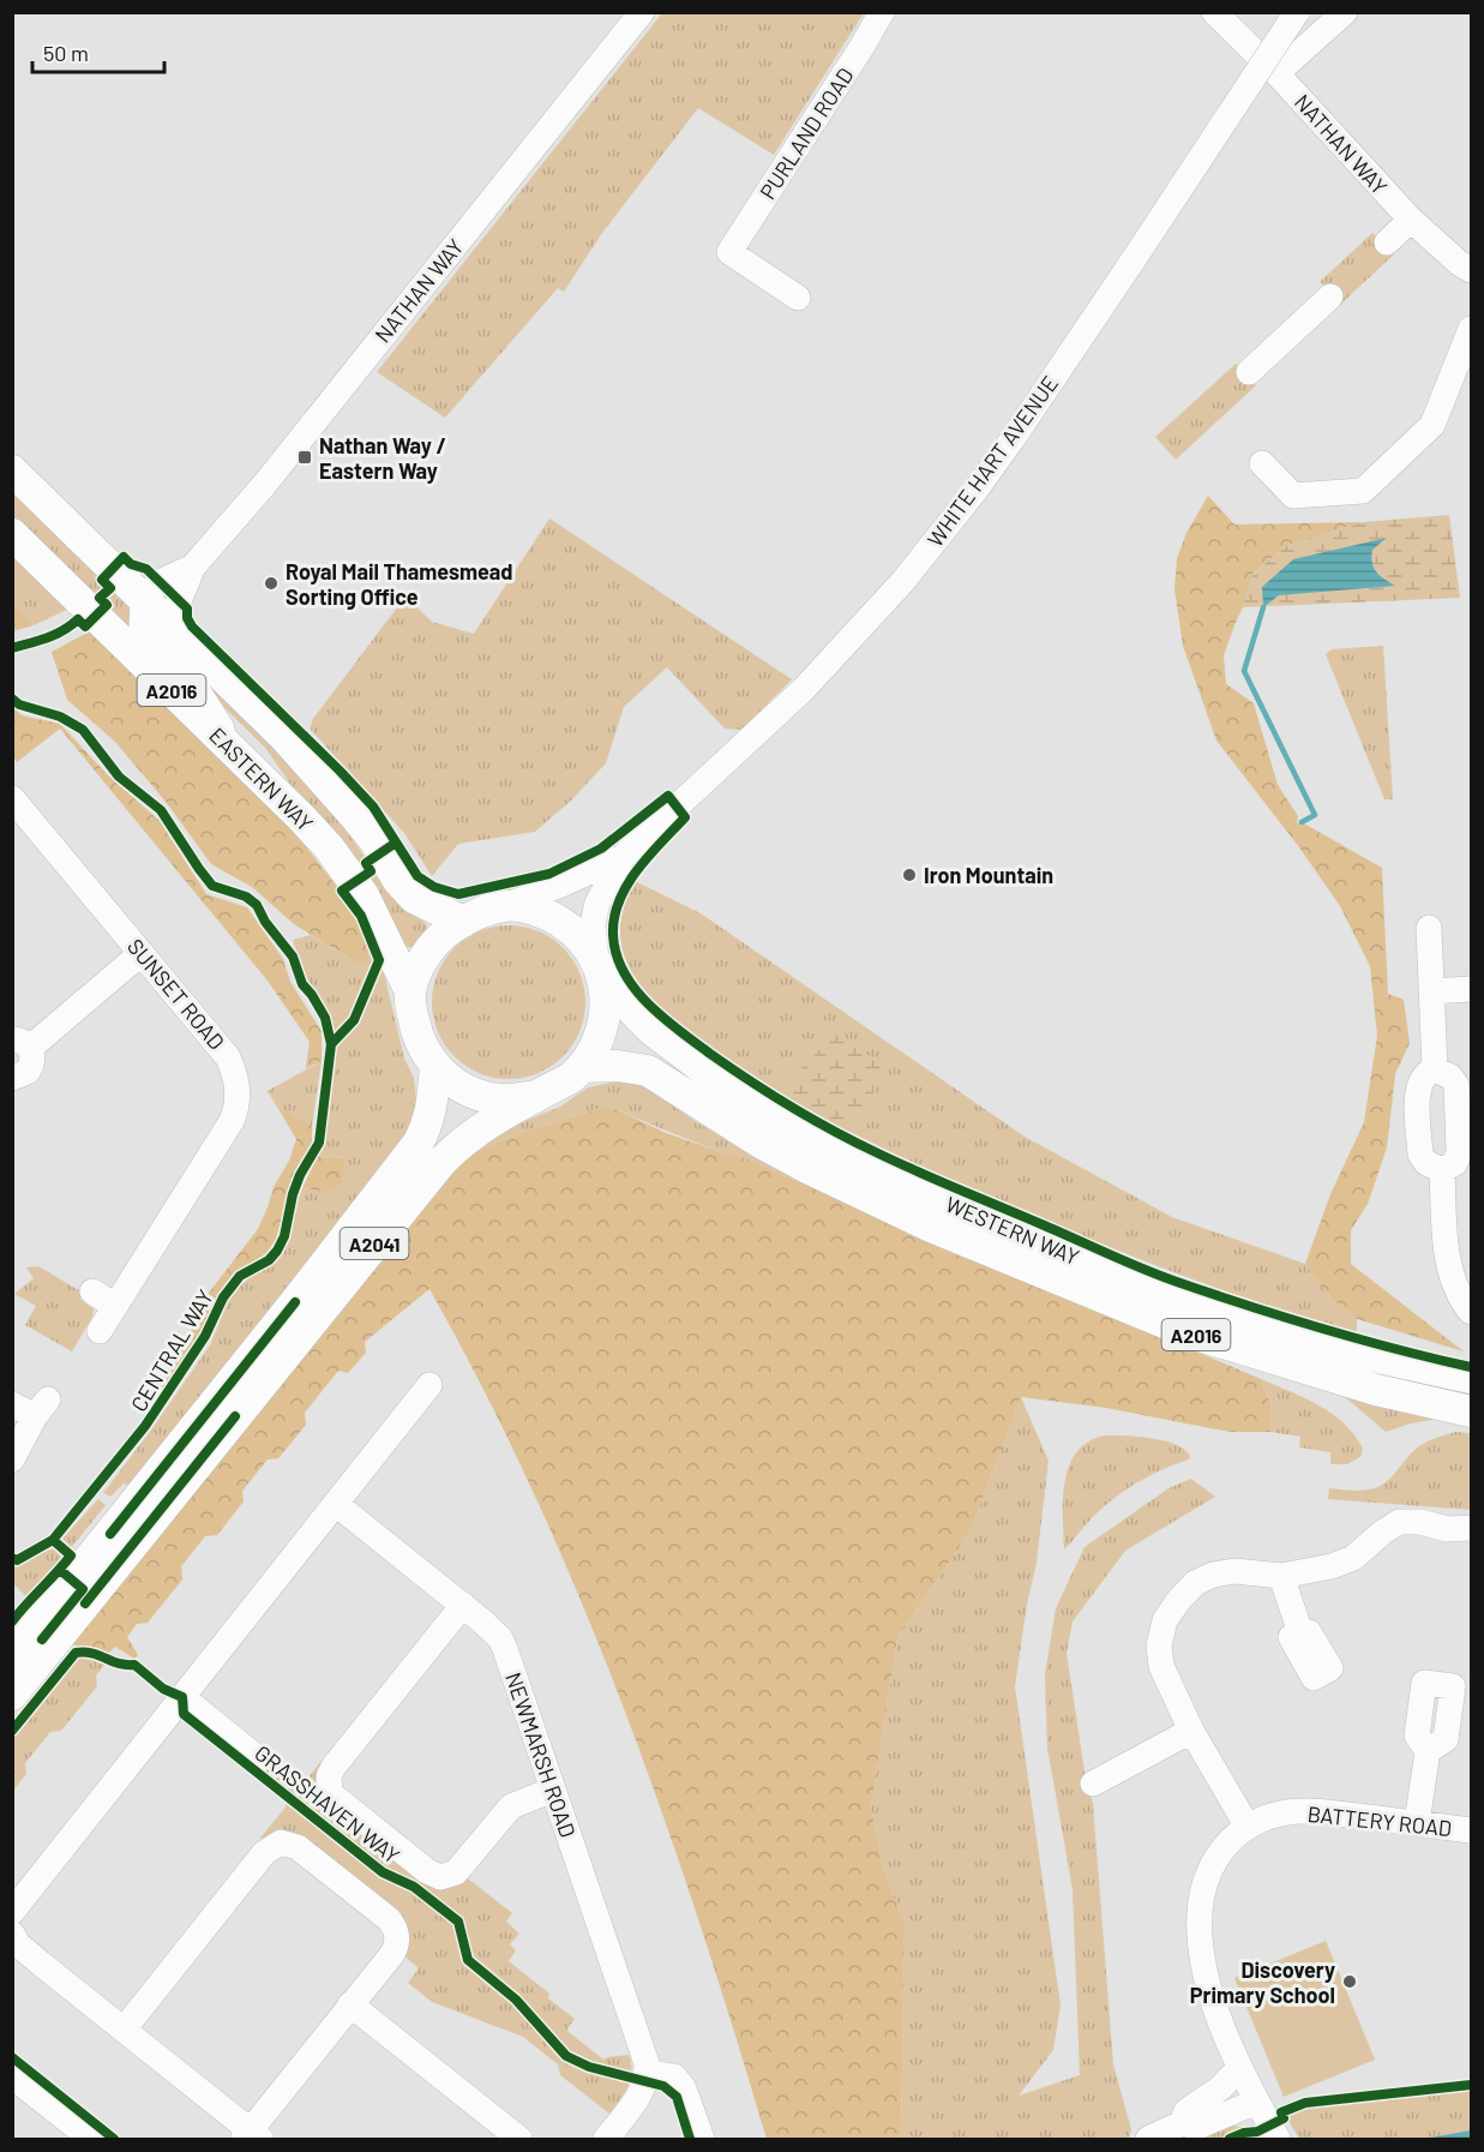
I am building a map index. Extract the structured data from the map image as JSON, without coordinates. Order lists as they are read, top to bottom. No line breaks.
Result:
{"streets":{"main road":["A2016","EASTERN WAY","WESTERN WAY","A2041"],"street":["PURLAND ROAD","NATHAN WAY","WHITE HART AVENUE","SUNSET ROAD","NEWMARSH ROAD","GRASSHAVEN WAY","BATTERY ROAD"],"cycle path":["CENTRAL WAY"]},"crossings":[["NATHAN WAY","EASTERN WAY"],["WHITE HART AVENUE","EASTERN WAY"],["WHITE HART AVENUE","WESTERN WAY"],["WHITE HART AVENUE","A2041"],["EASTERN WAY","WESTERN WAY"],["EASTERN WAY","A2041"],["WESTERN WAY","A2041"],["NEWMARSH ROAD","GRASSHAVEN WAY"]],"places":{"transit":["Nathan Way / Eastern Way"],"other":["Royal Mail Thamesmead Sorting Office","Iron Mountain","Discovery Primary School"]},"scale_bar":"50 m"}
